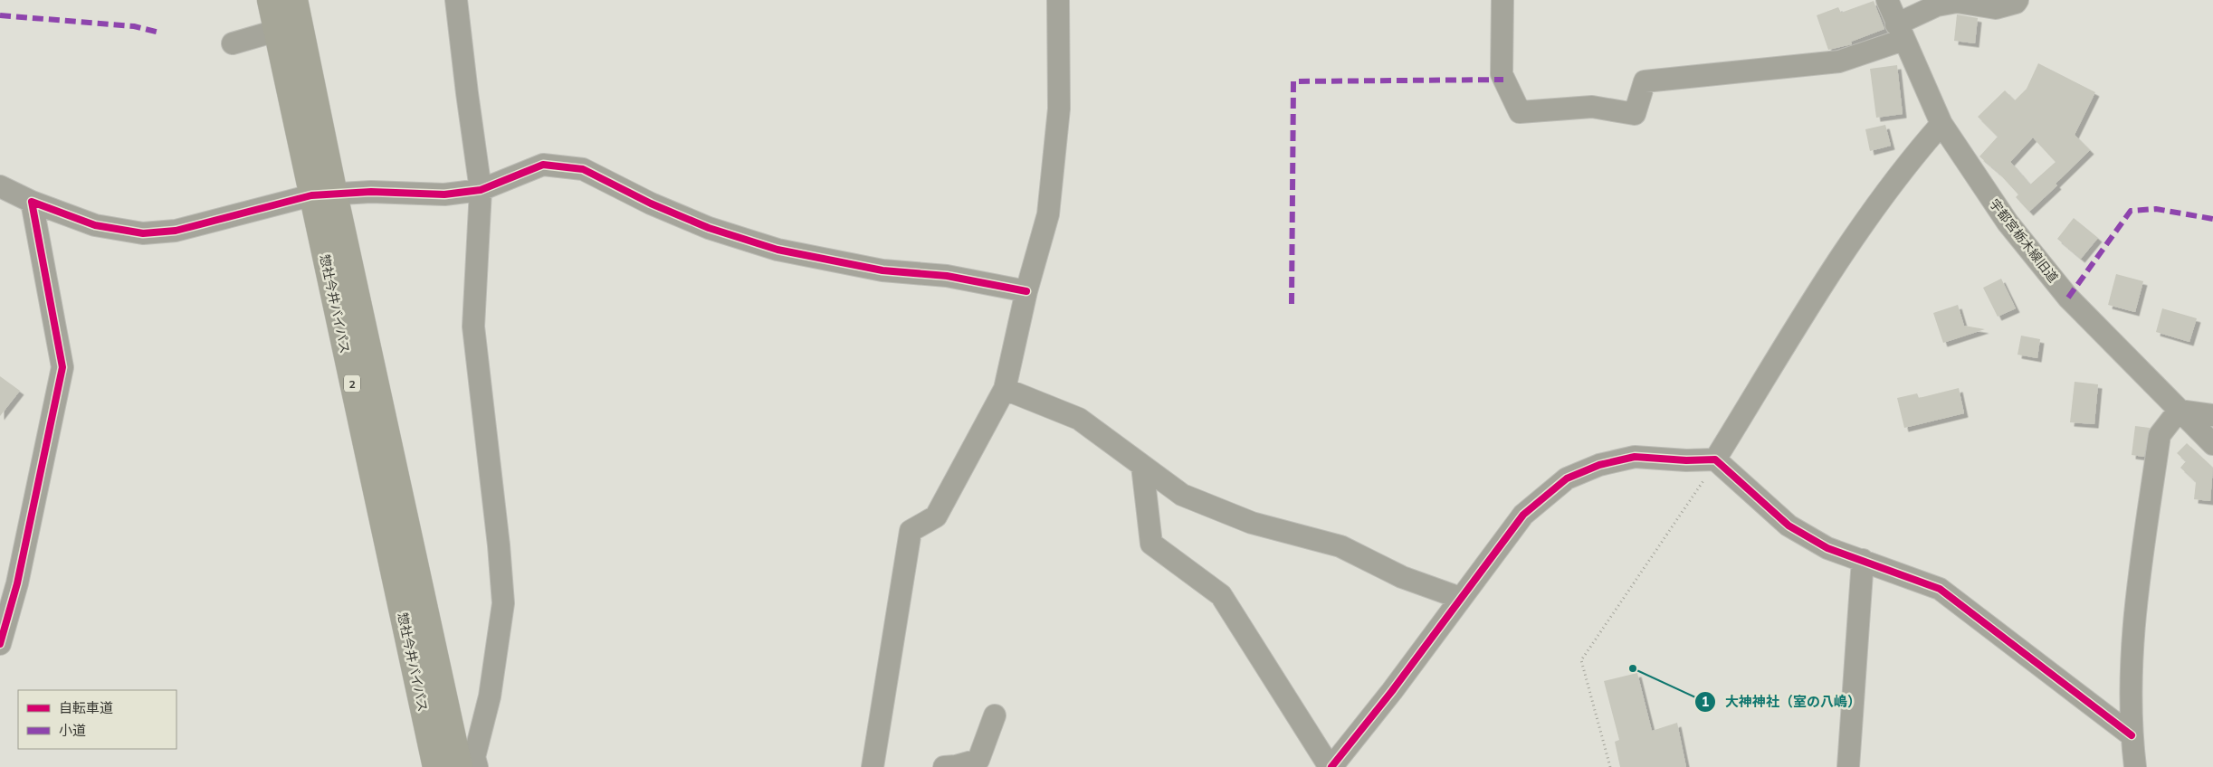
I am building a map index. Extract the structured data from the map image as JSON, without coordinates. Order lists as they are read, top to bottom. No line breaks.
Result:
{"streets":{"main road":["惣社今井バイパス","2"],"street":["宇都宮栃木線旧道"]},"places":["大神神社（室の八嶋）"],"legend":["自転車道","小道"]}
